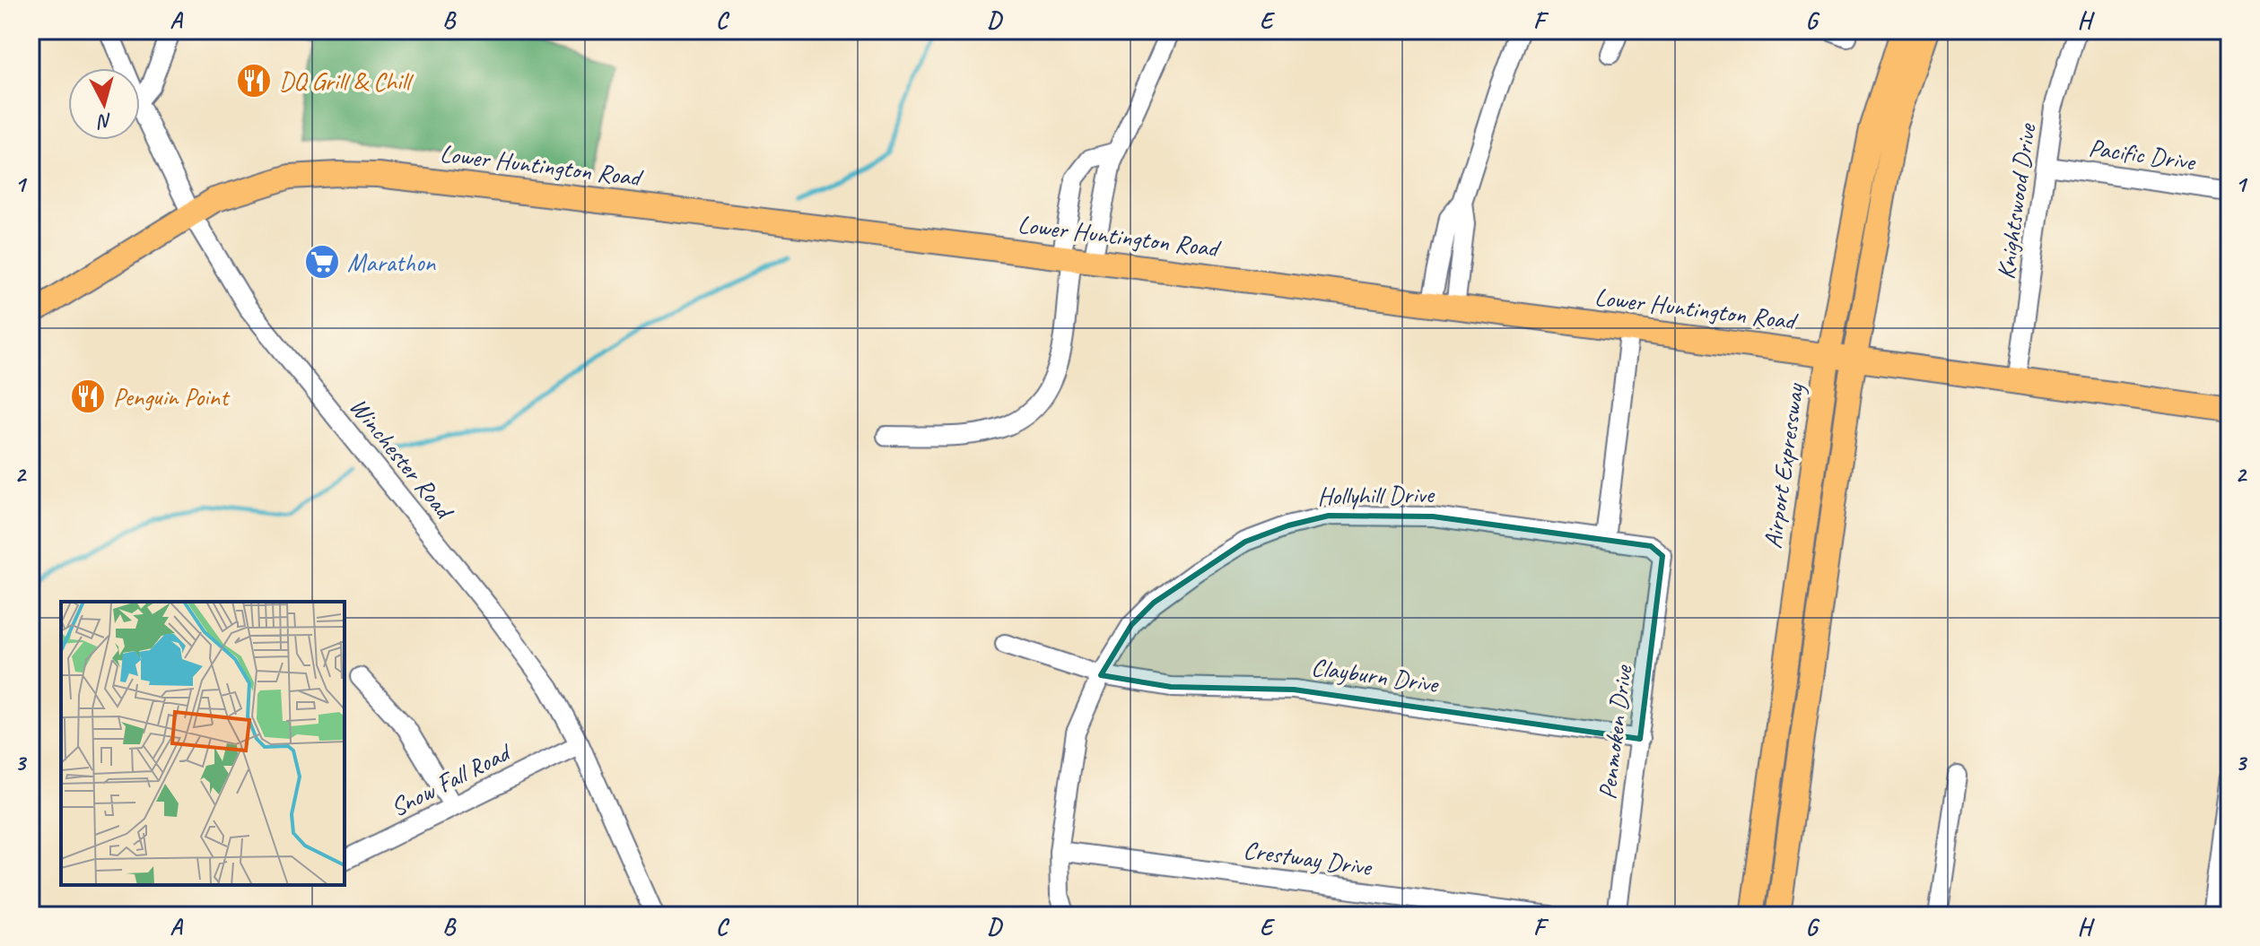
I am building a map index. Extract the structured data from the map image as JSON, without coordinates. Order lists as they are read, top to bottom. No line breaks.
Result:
{"streets":{"main road":["Lower Huntington Road","Airport Expressway"],"street":["Pacific Drive","Knightswood Drive","Winchester Road","Hollyhill Drive","Clayburn Drive","Penmoken Drive","Snow Fall Road","Crestway Drive"]},"crossings":[["Pacific Drive","Knightswood Drive"],["Lower Huntington Road","Knightswood Drive"],["Lower Huntington Road","Winchester Road"],["Lower Huntington Road","Airport Expressway"],["Winchester Road","Snow Fall Road"],["Hollyhill Drive","Clayburn Drive"],["Hollyhill Drive","Penmoken Drive"],["Hollyhill Drive","Crestway Drive"],["Clayburn Drive","Penmoken Drive"]],"places":{"restaurant":["DQ Grill & Chill","Penguin Point"],"supermarket":["Marathon"]},"north":"bottom","grid":{"columns":["A","B","C","D","E","F","G","H"],"rows":["1","2","3"]}}
